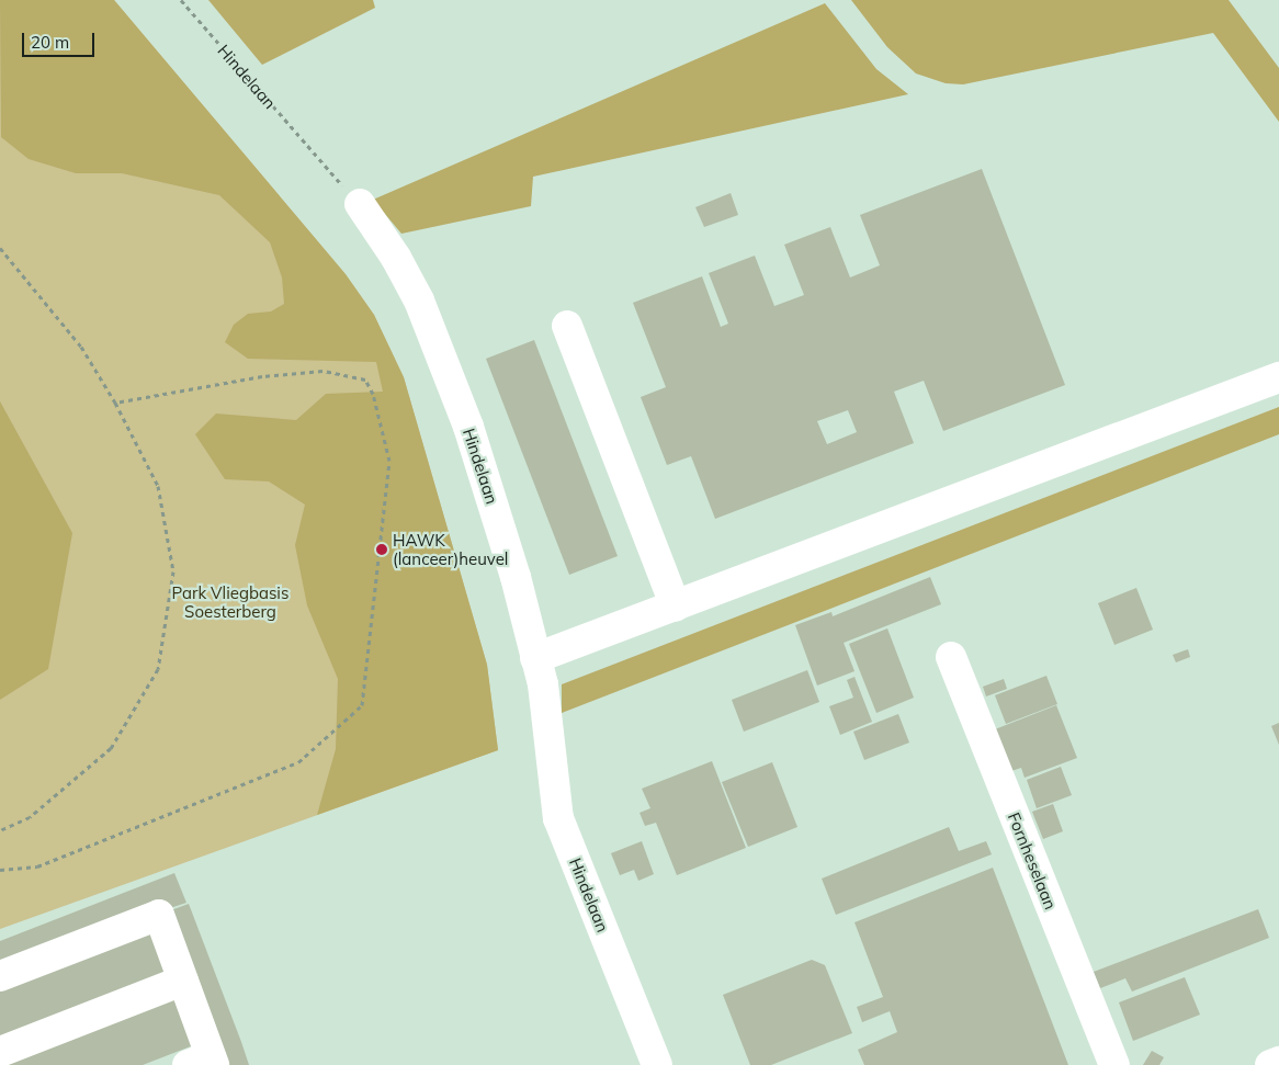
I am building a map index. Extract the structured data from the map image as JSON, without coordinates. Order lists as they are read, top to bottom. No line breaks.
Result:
{"streets":{"street":["Hindelaan","Fornheselaan"]},"parks":["Park Vliegbasis Soesterberg"],"places":["HAWK (lanceer)heuvel"],"scale_bar":"20 m"}
